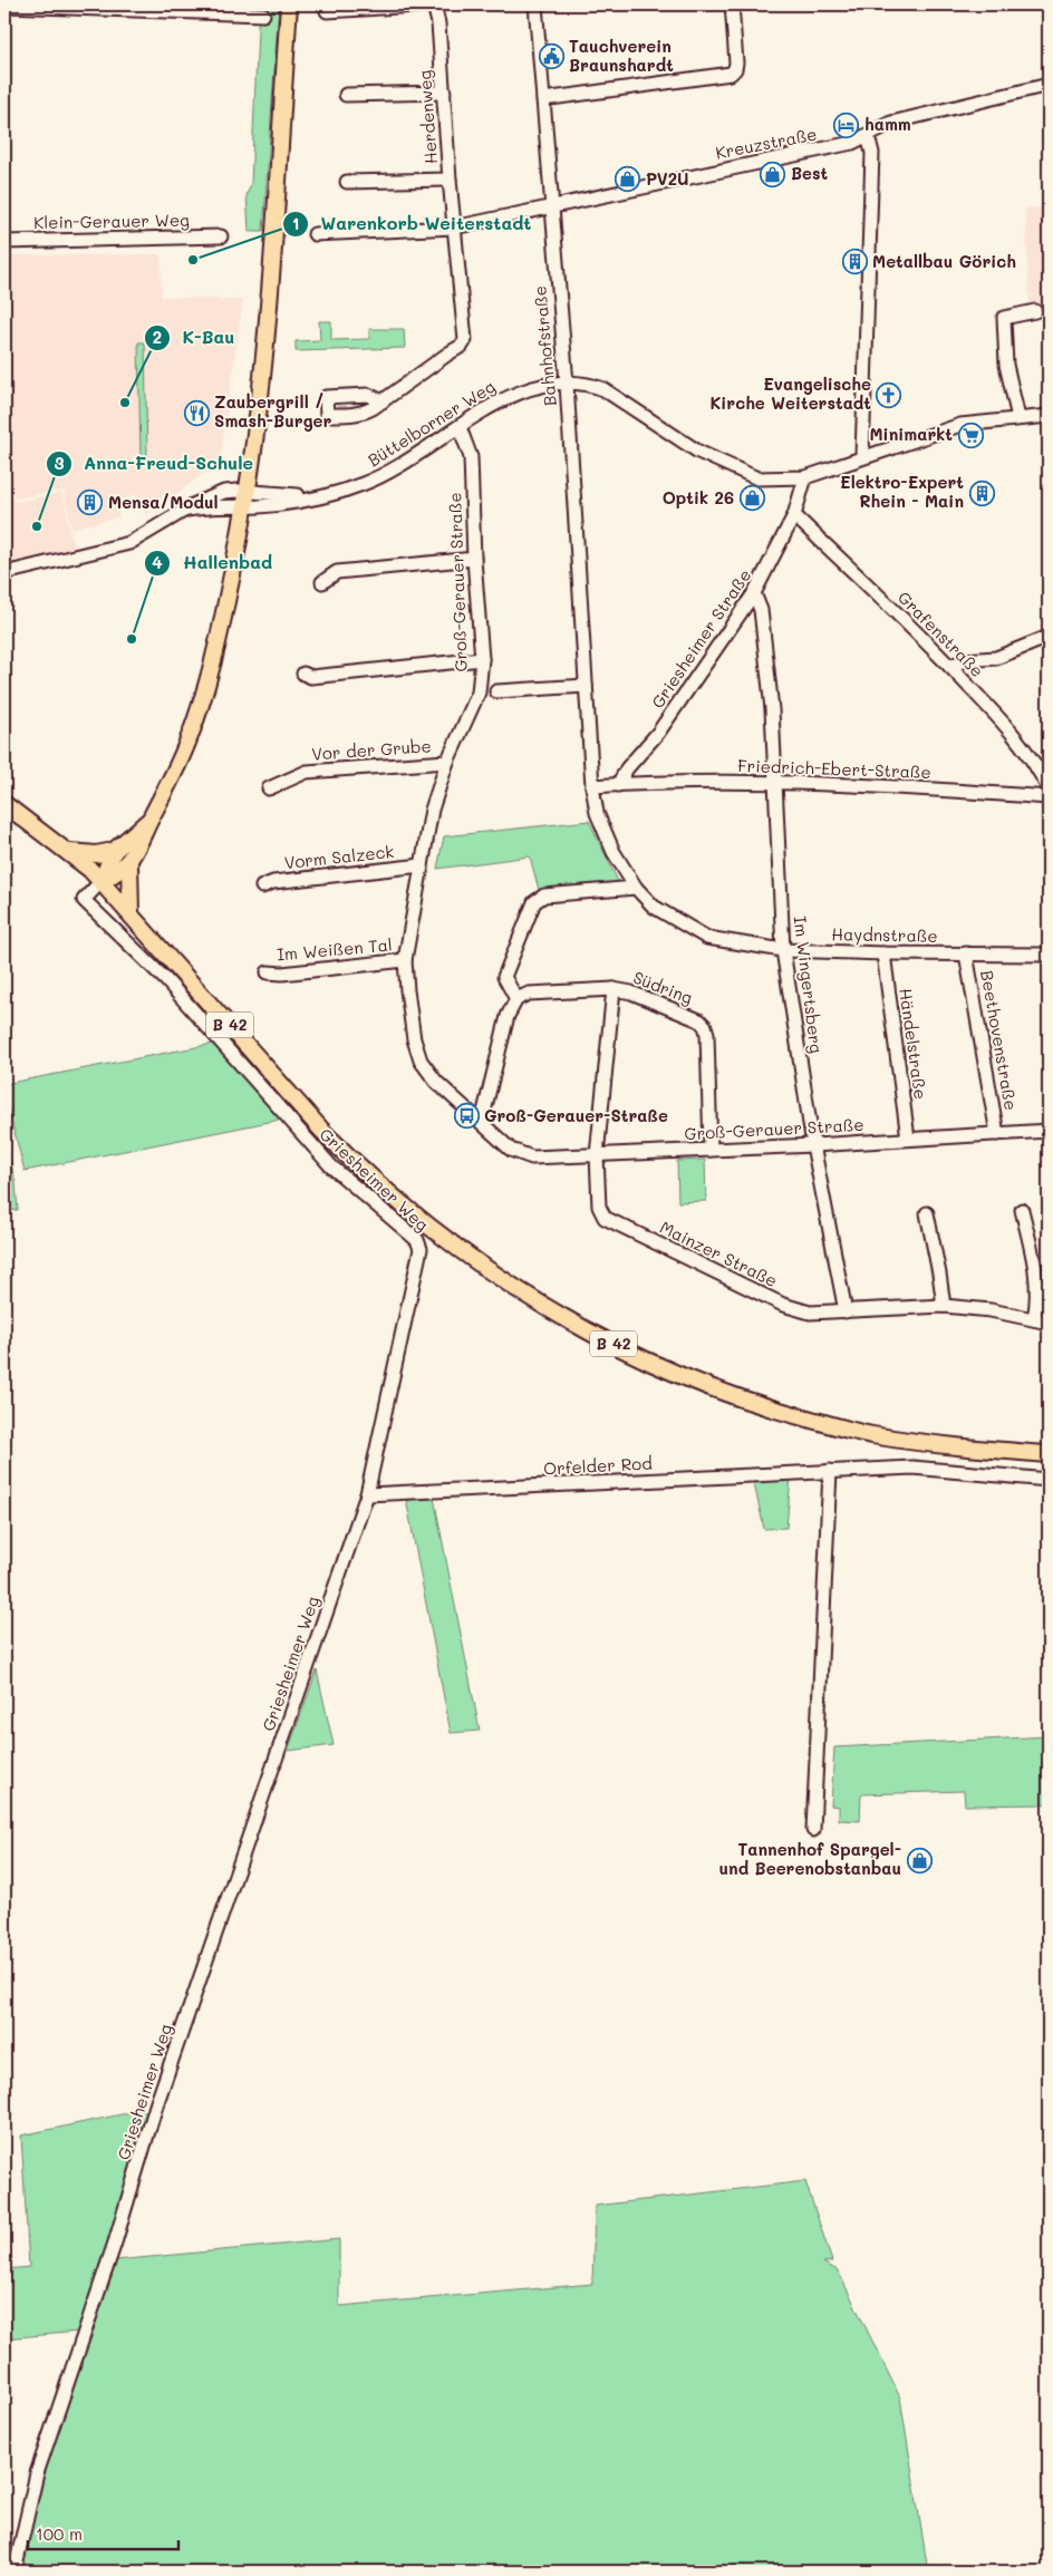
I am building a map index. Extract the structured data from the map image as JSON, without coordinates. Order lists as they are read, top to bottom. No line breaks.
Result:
{"streets":{"main road":["B 42"],"street":["Herdenweg","Kreuzstraße","Klein-Gerauer Weg","Bahnhofstraße","Büttelborner Weg","Groß-Gerauer Straße","Grafenstraße","Griesheimer Straße","Vor der Grube","Friedrich-Ebert-Straße","Vorm Salzeck","Haydnstraße","Im Weißen Tal","Im Wingertsberg","Südring","Beethovenstraße","Händelstraße","Griesheimer Weg","Mainzer Straße","Orfelder Rod"]},"crossings":[["Kreuzstraße","Bahnhofstraße"],["Bahnhofstraße","Büttelborner Weg"],["Bahnhofstraße","Haydnstraße"],["Büttelborner Weg","Groß-Gerauer Straße"],["Büttelborner Weg","Griesheimer Straße"],["Groß-Gerauer Straße","Vor der Grube"],["Groß-Gerauer Straße","Vorm Salzeck"],["Groß-Gerauer Straße","Im Weißen Tal"],["Groß-Gerauer Straße","Im Wingertsberg"],["Groß-Gerauer Straße","Südring"],["Groß-Gerauer Straße","Beethovenstraße"],["Groß-Gerauer Straße","Händelstraße"],["Groß-Gerauer Straße","Mainzer Straße"],["Grafenstraße","Griesheimer Straße"],["Griesheimer Straße","Friedrich-Ebert-Straße"],["Griesheimer Straße","Im Wingertsberg"],["Friedrich-Ebert-Straße","Im Wingertsberg"],["Haydnstraße","Im Wingertsberg"],["Haydnstraße","Beethovenstraße"],["Haydnstraße","Händelstraße"],["Im Wingertsberg","Mainzer Straße"],["Südring","Mainzer Straße"],["B 42","Griesheimer Weg"],["Griesheimer Weg","Orfelder Rod"]],"places":{"public building":["Tauchverein Braunshardt"],"hotel":["hamm"],"shop":["Best","PV2U","Optik 26","Tannenhof Spargel- und Beerenobstanbau"],"other":["Warenkorb Weiterstadt","K-Bau","Anna-Freud-Schule","Hallenbad"],"building":["Metallbau Görich","Elektro-Expert Rhein - Main","Mensa/Modul"],"church":["Evangelische Kirche Weiterstadt"],"restaurant":["Zaubergrill / Smash-Burger"],"supermarket":["Minimarkt"],"bus stop":["Groß-Gerauer-Straße"]},"scale_bar":"100 m"}
